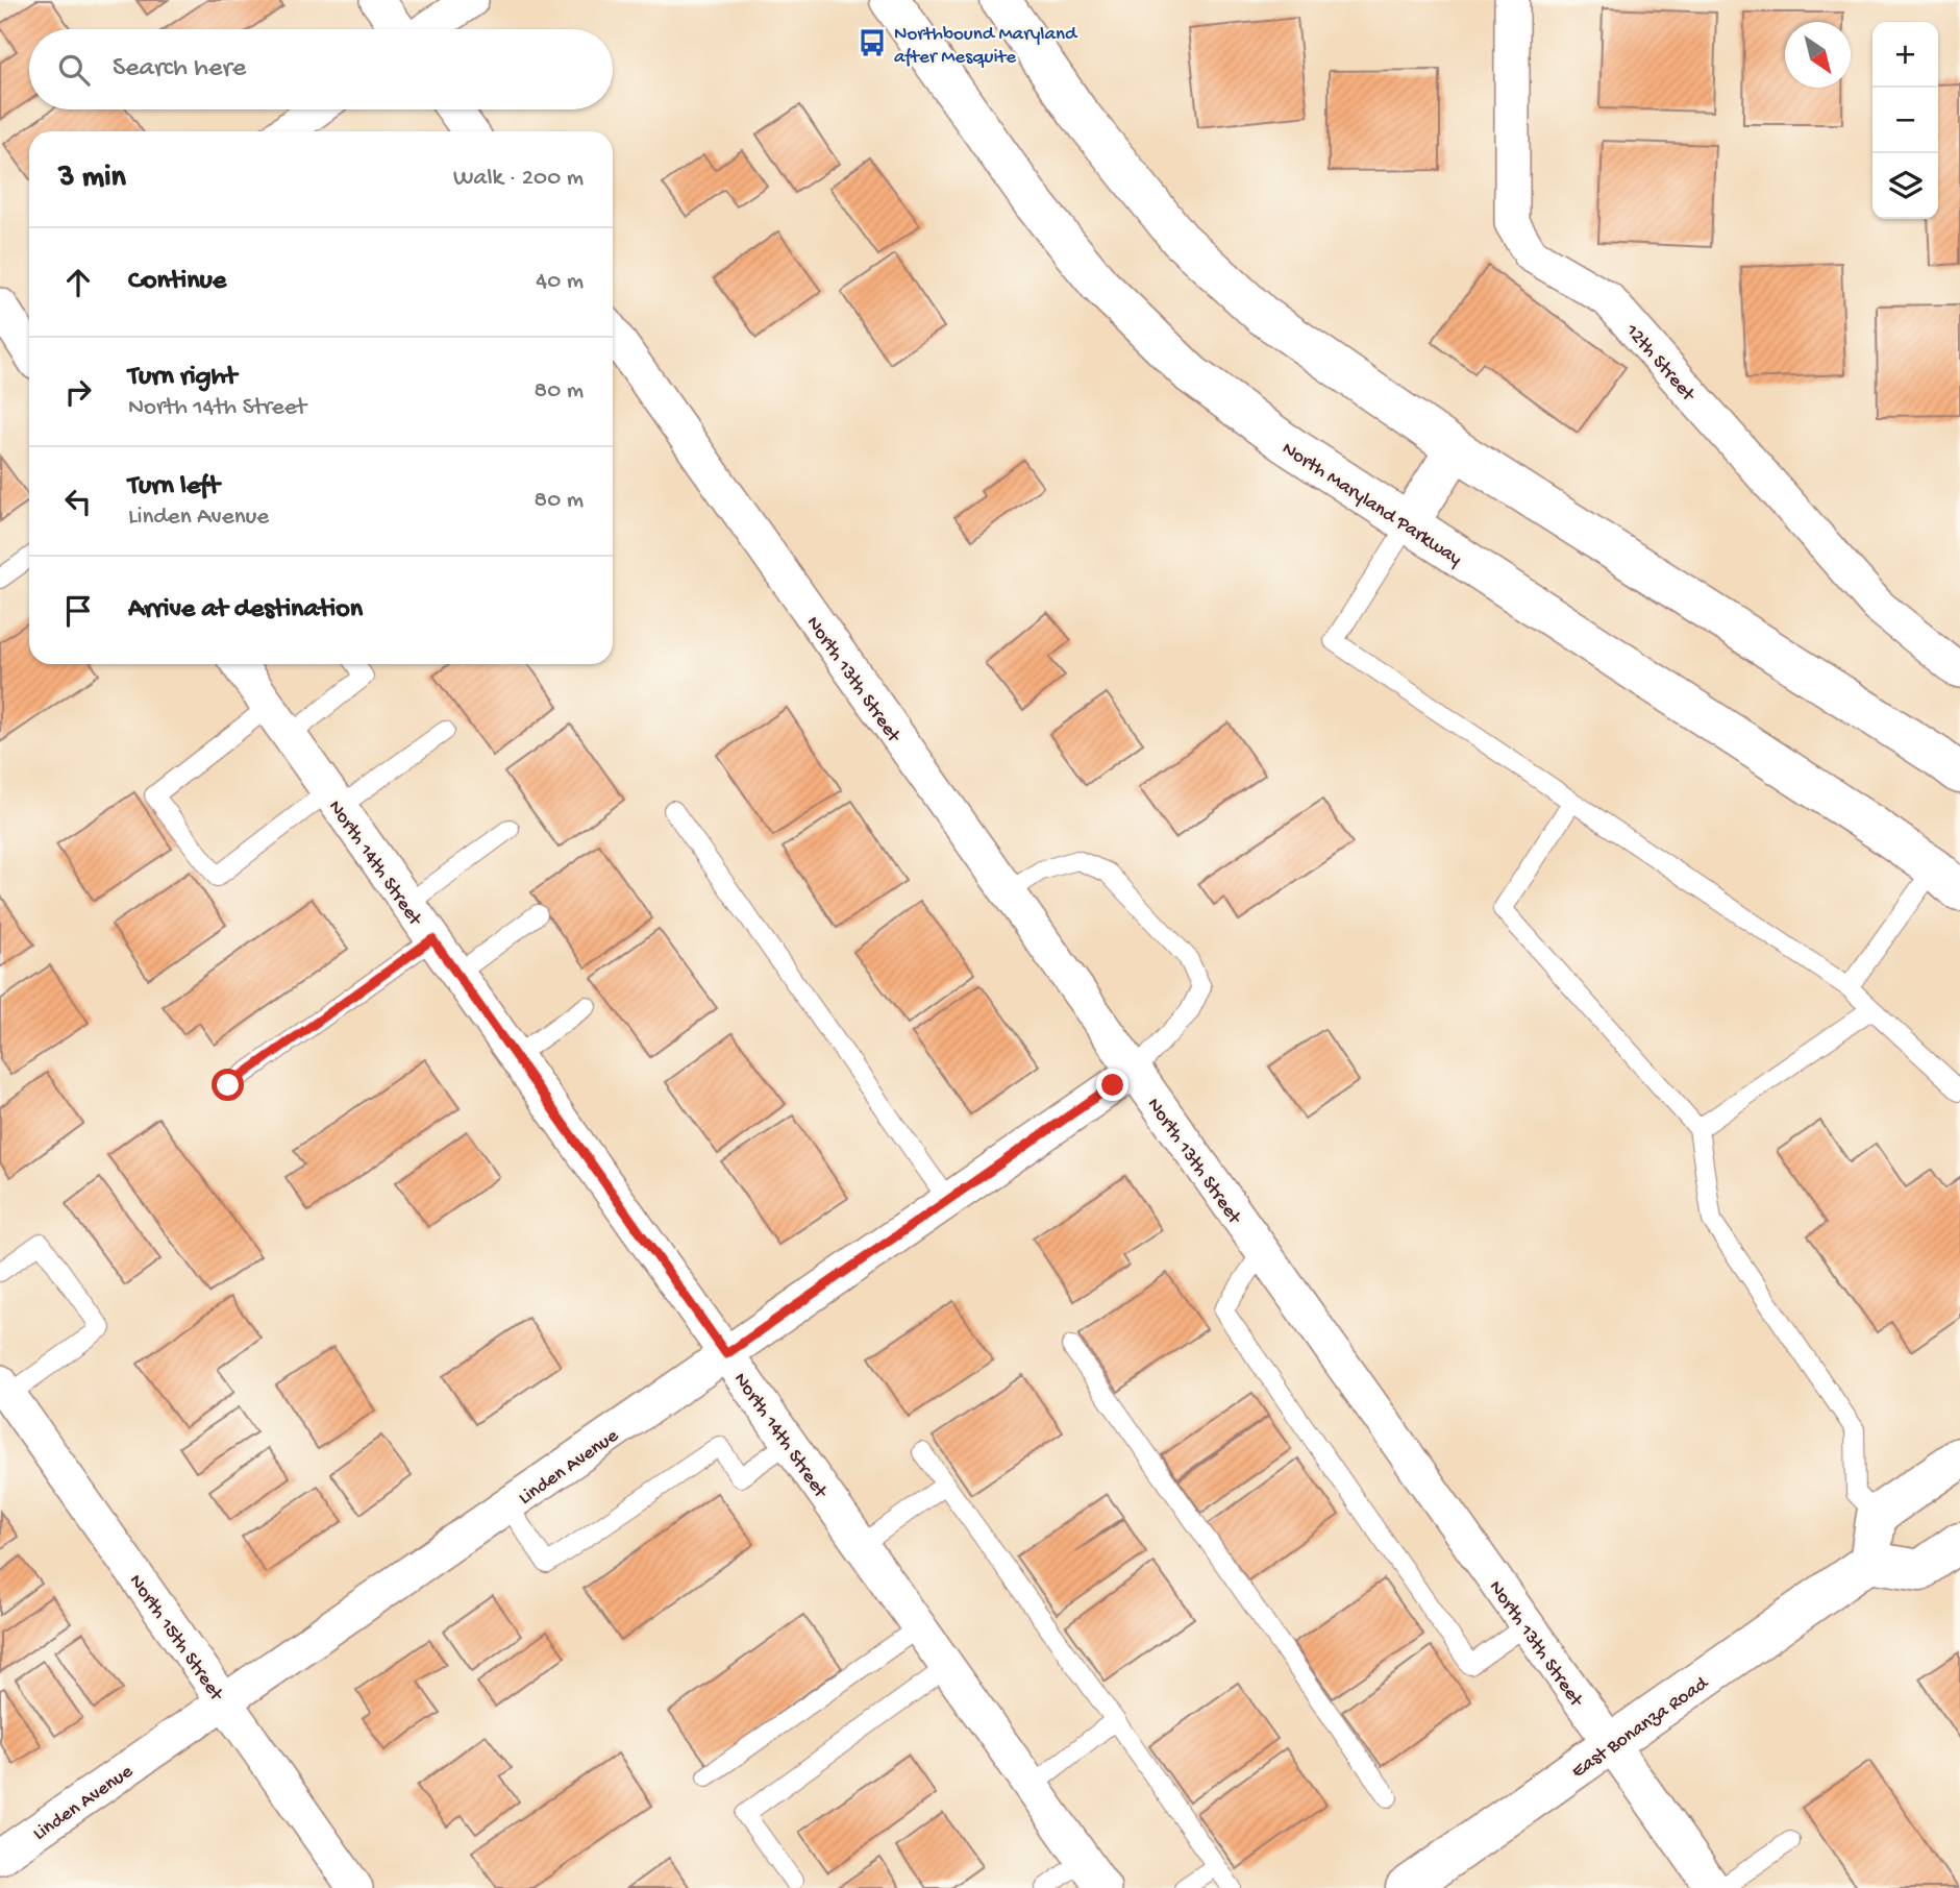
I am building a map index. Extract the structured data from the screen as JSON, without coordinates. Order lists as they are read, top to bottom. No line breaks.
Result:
{"streets":{"main road":["North Maryland Parkway","East Bonanza Road"],"street":["12th Street","North 13th Street","North 14th Street","Linden Avenue","North 15th Street"]},"crossings":[["North 13th Street","Linden Avenue"],["North 13th Street","East Bonanza Road"],["North 14th Street","Linden Avenue"],["Linden Avenue","North 15th Street"]],"places":{"bus stop":["Northbound Maryland after Mesquite"]},"north":"bottom right","page":{"map_buttons":["+","−"],"search":"Search here","heading":["3 min","Walk · 200 m"],"list":[["Continue","40 m"],["Turn right","North 14th Street","80 m"],["Turn left","Linden Avenue","80 m"],"Arrive at destination"]}}
